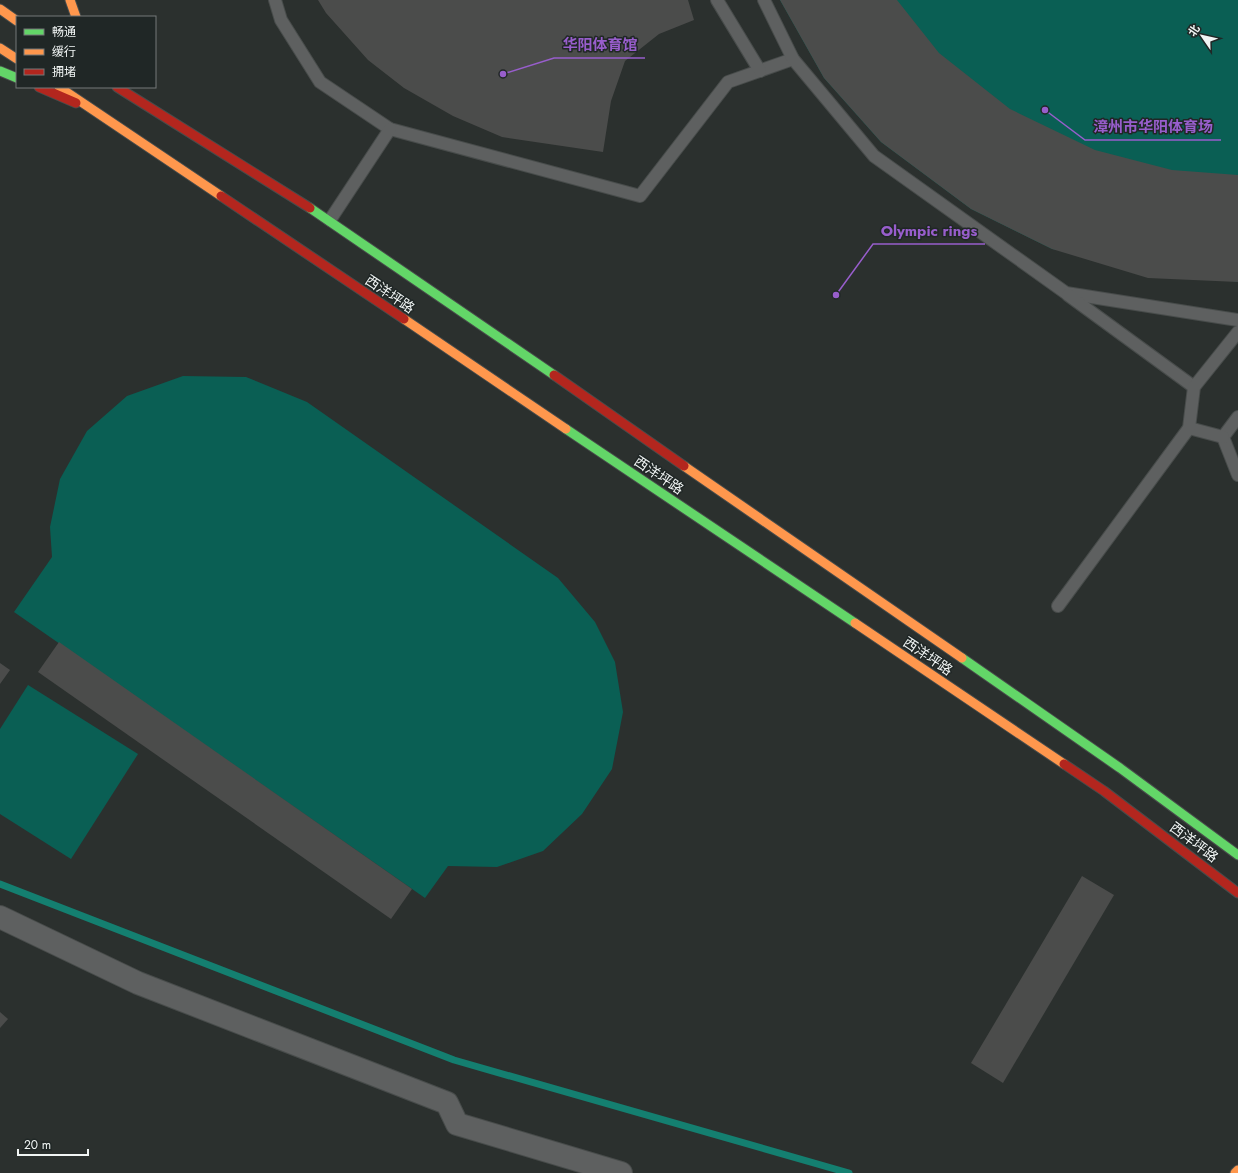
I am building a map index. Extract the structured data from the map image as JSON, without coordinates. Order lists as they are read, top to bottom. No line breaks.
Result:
{"streets":{"main road":["西洋坪路"]},"places":["华阳体育馆","漳州市华阳体育场","Olympic rings"],"legend":["畅通","缓行","拥堵"],"scale_bar":"20 m","north":"top left"}
